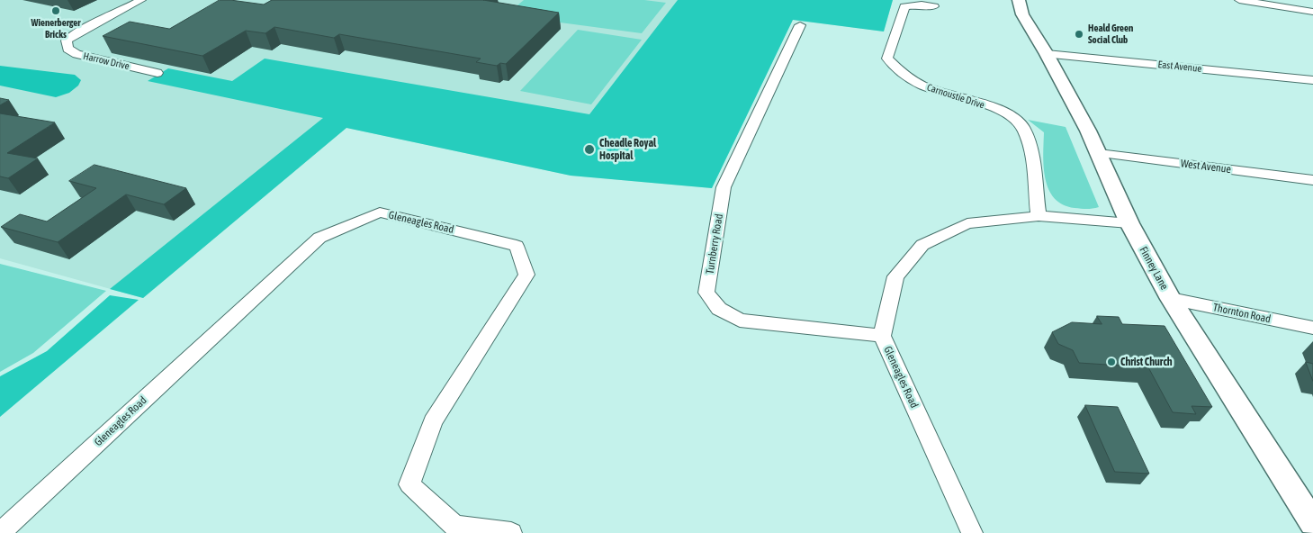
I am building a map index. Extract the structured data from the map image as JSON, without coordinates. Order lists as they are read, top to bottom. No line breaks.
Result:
{"streets":{"street":["Harrow Drive","East Avenue","Carnoustie Drive","West Avenue","Gleneagles Road","Turnberry Road","Finney Lane","Thornton Road"]},"crossings":[["East Avenue","Finney Lane"],["Carnoustie Drive","Gleneagles Road"],["West Avenue","Finney Lane"],["Gleneagles Road","Turnberry Road"],["Gleneagles Road","Finney Lane"],["Finney Lane","Thornton Road"]],"places":["Wienerberger Bricks","Heald Green Social Club","Cheadle Royal Hospital","Christ Church"]}
